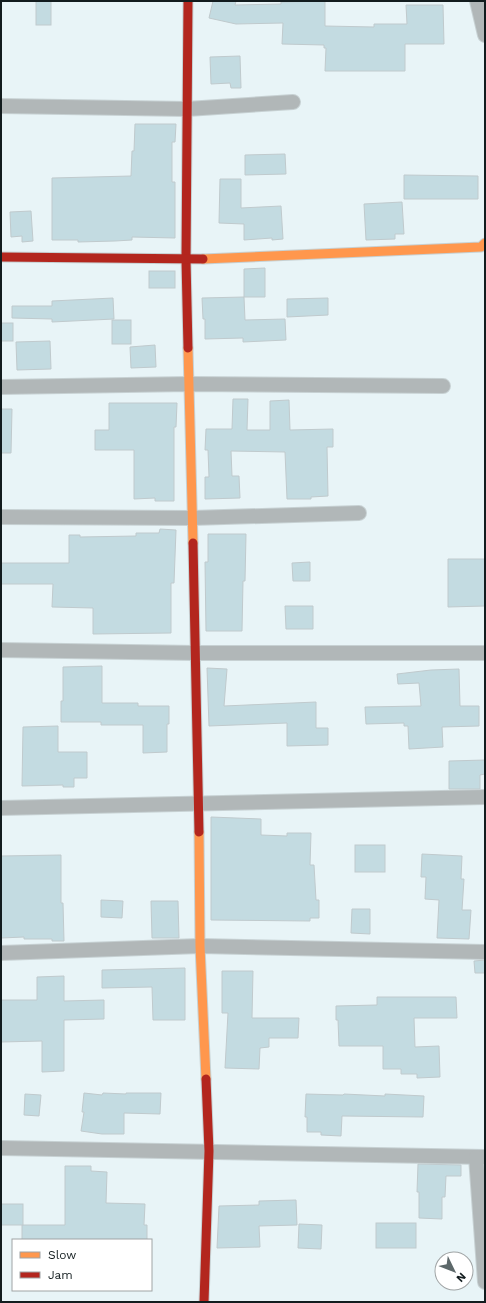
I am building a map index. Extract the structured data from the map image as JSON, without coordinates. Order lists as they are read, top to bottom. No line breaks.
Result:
{"legend":["Slow","Jam"],"north":"bottom right"}
